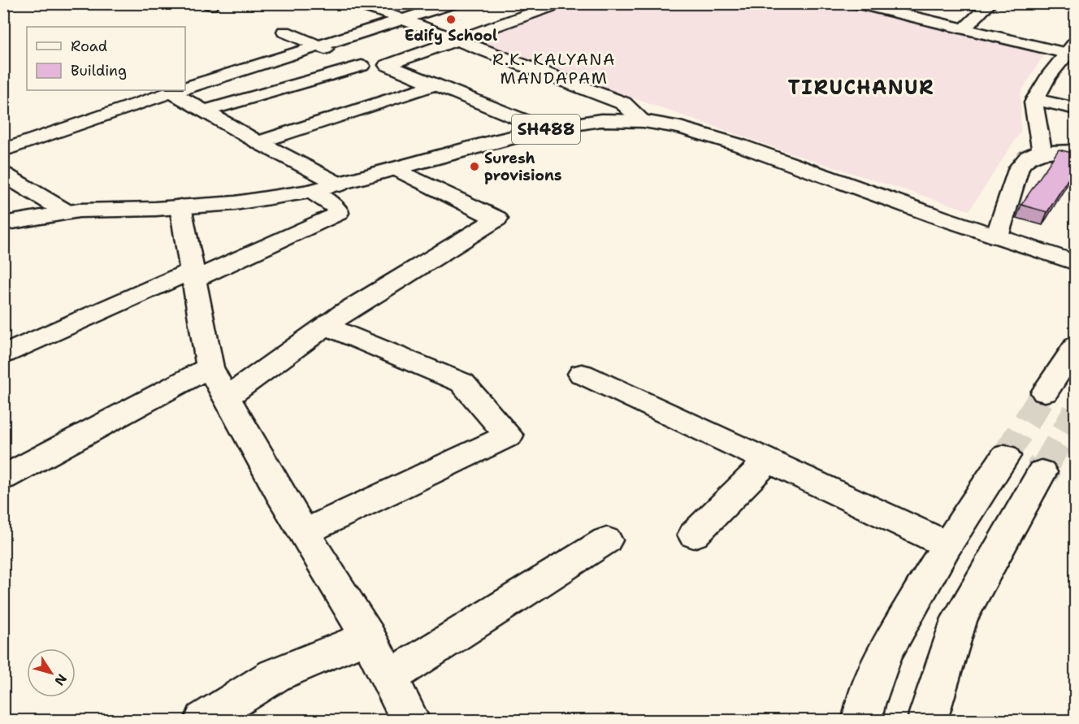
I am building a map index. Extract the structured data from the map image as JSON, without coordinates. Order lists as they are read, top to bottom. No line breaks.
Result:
{"streets":{"street":["SH488"]},"districts":["R.K. KALYANA MANDAPAM","TIRUCHANUR"],"places":["Edify School","Suresh provisions"],"legend":["Road","Building"],"north":"bottom right"}
